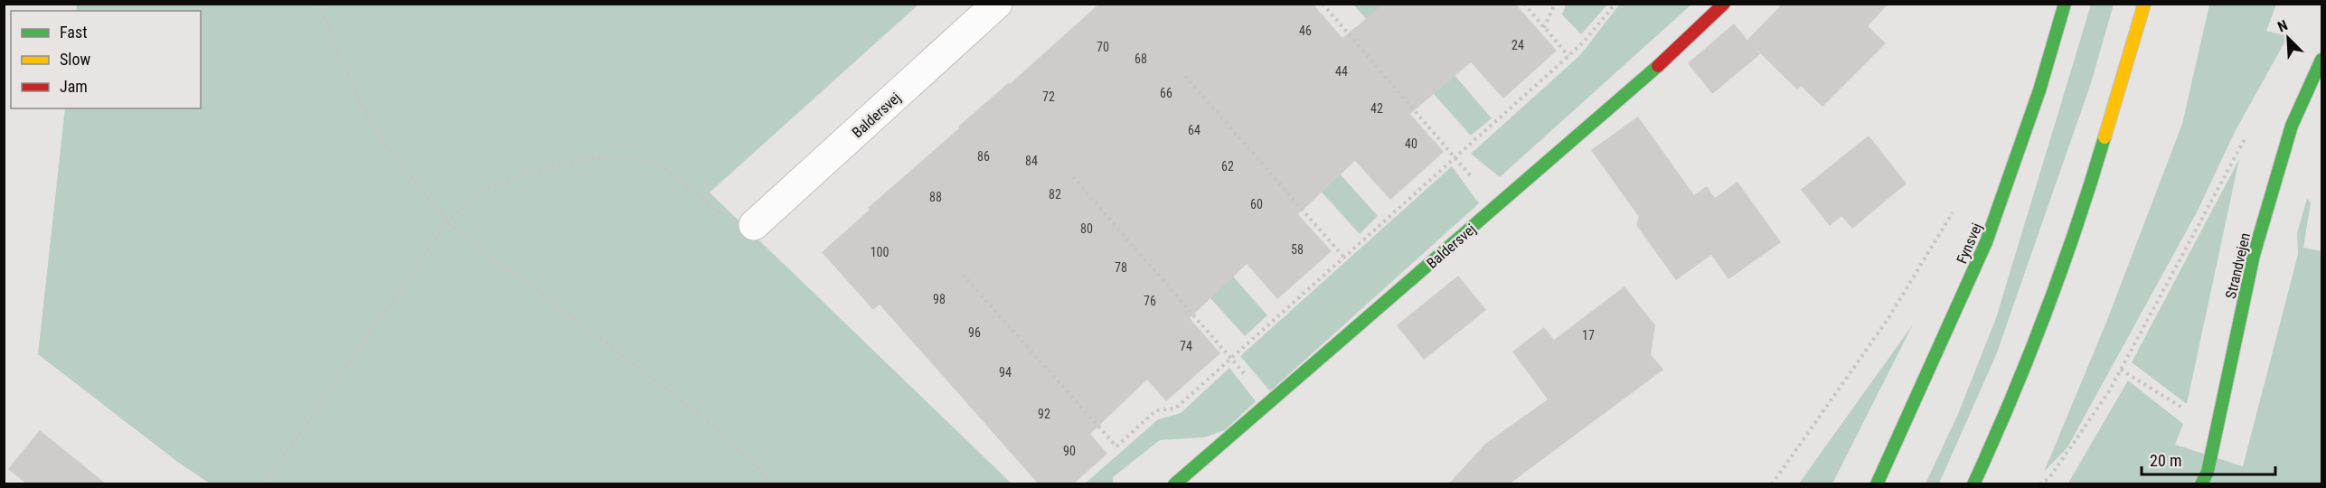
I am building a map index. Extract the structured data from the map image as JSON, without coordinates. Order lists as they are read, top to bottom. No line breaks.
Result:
{"streets":{"street":["Baldersvej","Fynsvej","Strandvejen"]},"house_numbers":["46","24","70","68","44","66","72","42","64","40","86","84","62","82","88","60","80","58","100","78","98","76","96","17","74","94","92","90"],"legend":["Fast","Slow","Jam"],"scale_bar":"20 m","north":"top left"}
